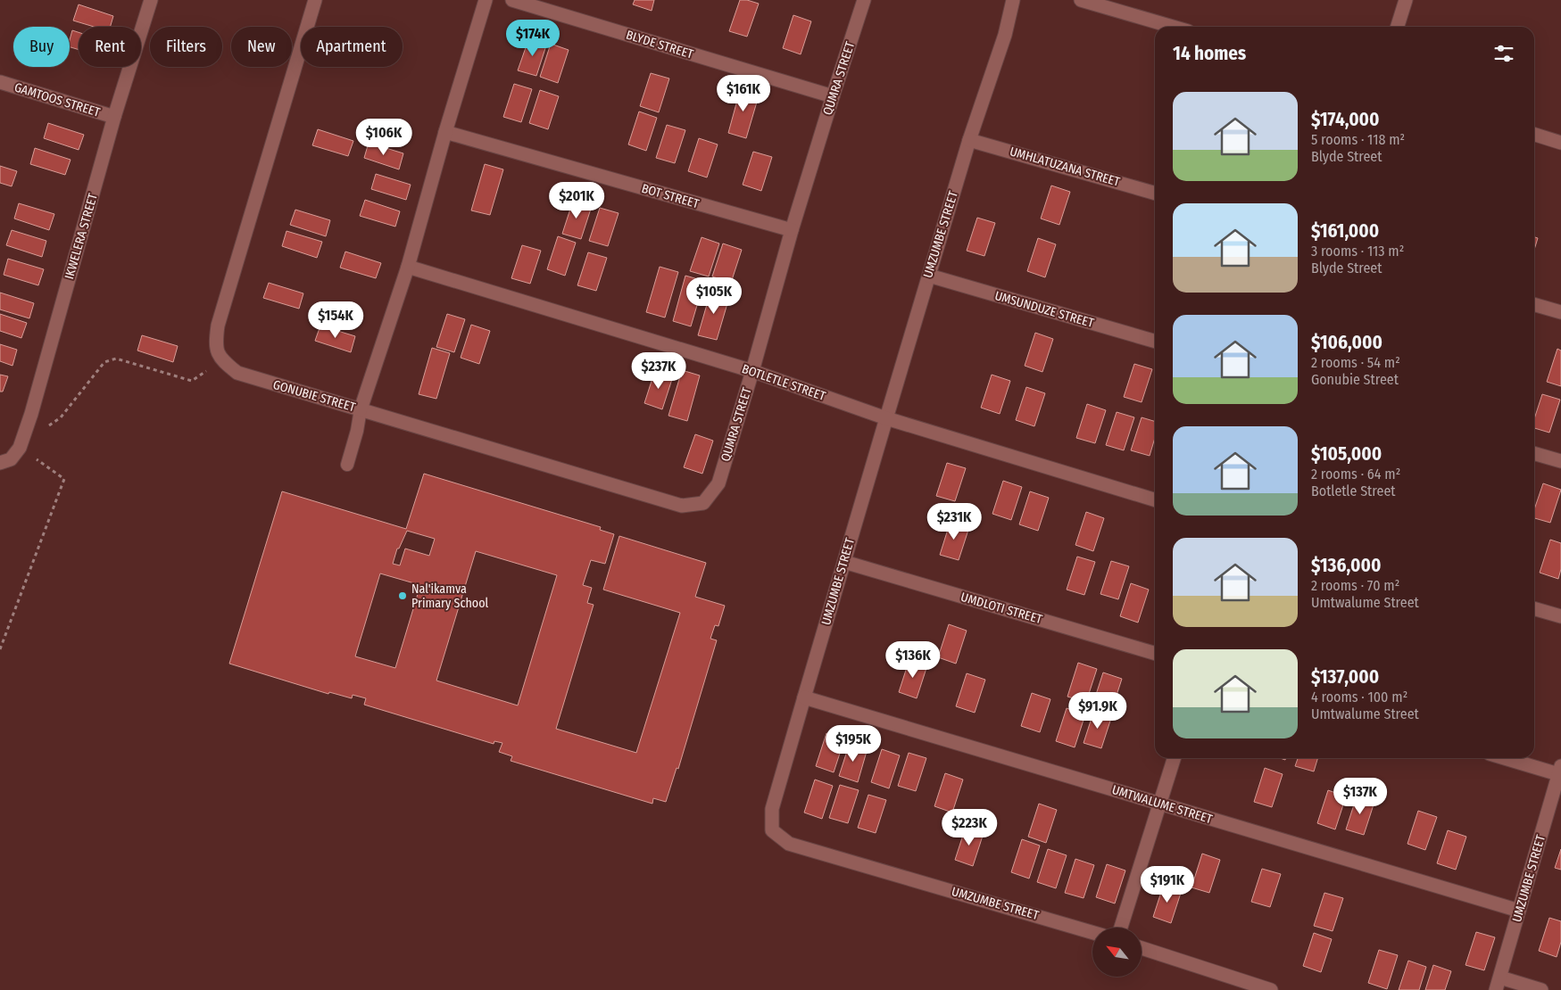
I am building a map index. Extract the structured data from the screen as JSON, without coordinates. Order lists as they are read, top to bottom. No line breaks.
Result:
{"streets":{"street":["BLYDE STREET","QUMRA STREET","GAMTOOS STREET","UMHLATUZANA STREET","BOT STREET","UMZUMBE STREET","IKWELERA STREET","UMSUNDUZE STREET","BOTLETLE STREET","GONUBIE STREET","UMDLOTI STREET","UMTWALUME STREET"]},"crossings":[["BLYDE STREET","QUMRA STREET"],["QUMRA STREET","BOT STREET"],["QUMRA STREET","BOTLETLE STREET"],["QUMRA STREET","GONUBIE STREET"],["GAMTOOS STREET","IKWELERA STREET"],["UMHLATUZANA STREET","UMZUMBE STREET"],["BOT STREET","GONUBIE STREET"],["UMZUMBE STREET","UMSUNDUZE STREET"],["UMZUMBE STREET","BOTLETLE STREET"],["UMZUMBE STREET","UMDLOTI STREET"],["UMZUMBE STREET","UMTWALUME STREET"],["BOTLETLE STREET","GONUBIE STREET"]],"places":["Nal'ikamva Primary School"],"north":"top left","page":{"price":["$174K","$161K","$106K","$201K","$105K","$154K","$237K","$231K","$136K","$91.9K","$195K","$137K","$223K","$191K"],"chip":["Buy","Rent","Filters","New","Apartment"],"heading":"14 homes","list":[{"name":"$174,000","note":"5 rooms · 118 m² · Blyde Street"},{"name":"$161,000","note":"3 rooms · 113 m² · Blyde Street"},{"name":"$106,000","note":"2 rooms · 54 m² · Gonubie Street"},{"name":"$105,000","note":"2 rooms · 64 m² · Botletle Street"},{"name":"$136,000","note":"2 rooms · 70 m² · Umtwalume Street"},{"name":"$137,000","note":"4 rooms · 100 m² · Umtwalume Street"}]}}
